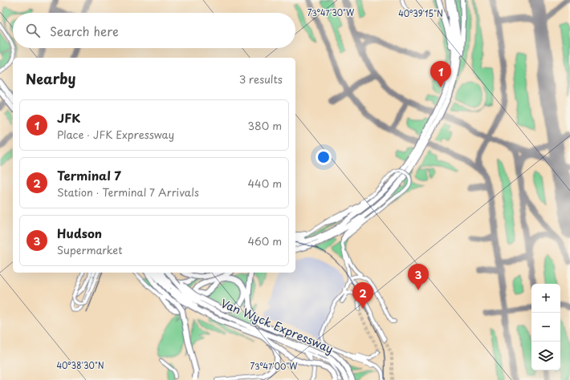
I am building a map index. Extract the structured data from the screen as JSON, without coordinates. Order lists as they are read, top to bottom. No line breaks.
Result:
{"streets":{"highway":["Van Wyck Expressway"]},"page":{"search":"Search here","heading":["Nearby","3 results"],"pins":["1","3","2"],"list":[{"mark":"1","name":"JFK","note":"Place · JFK Expressway","value":"380 m"},{"mark":"2","name":"Terminal 7","note":"Station · Terminal 7 Arrivals","value":"440 m"},{"mark":"3","name":"Hudson","note":"Supermarket","value":"460 m"}],"map_buttons":["+","−"]},"coordinates":["73°47'30\"W","40°39'15\"N","40°38'30\"N","73°47'00\"W"]}
